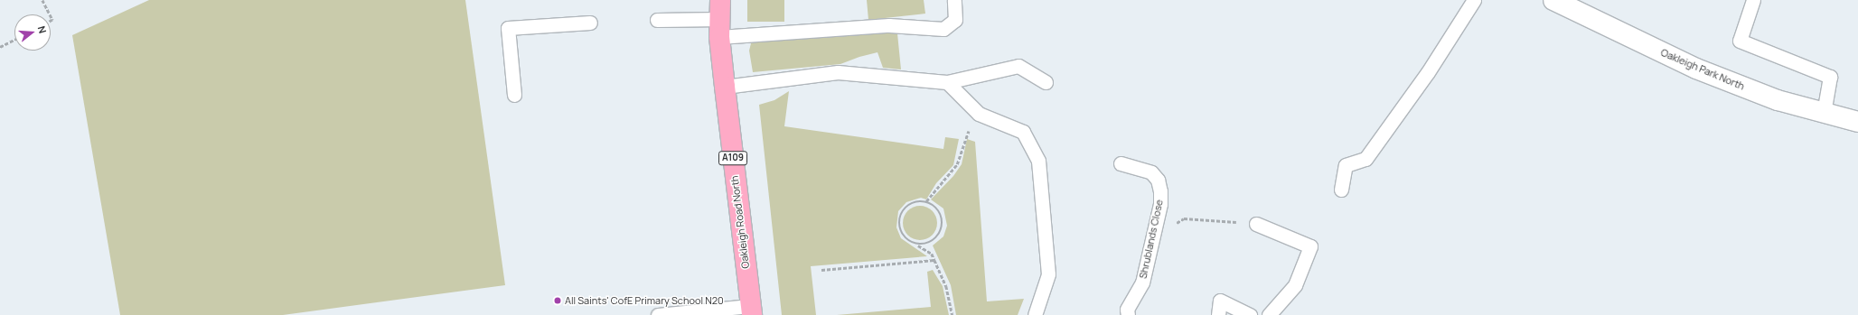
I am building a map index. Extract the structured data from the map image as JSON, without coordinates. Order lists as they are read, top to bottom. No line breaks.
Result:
{"streets":{"main road":["A109","Oakleigh Road North"],"street":["Oakleigh Park North"],"lane":["Shrublands Close"]},"places":["All Saints' CofE Primary School N20"],"north":"right"}
